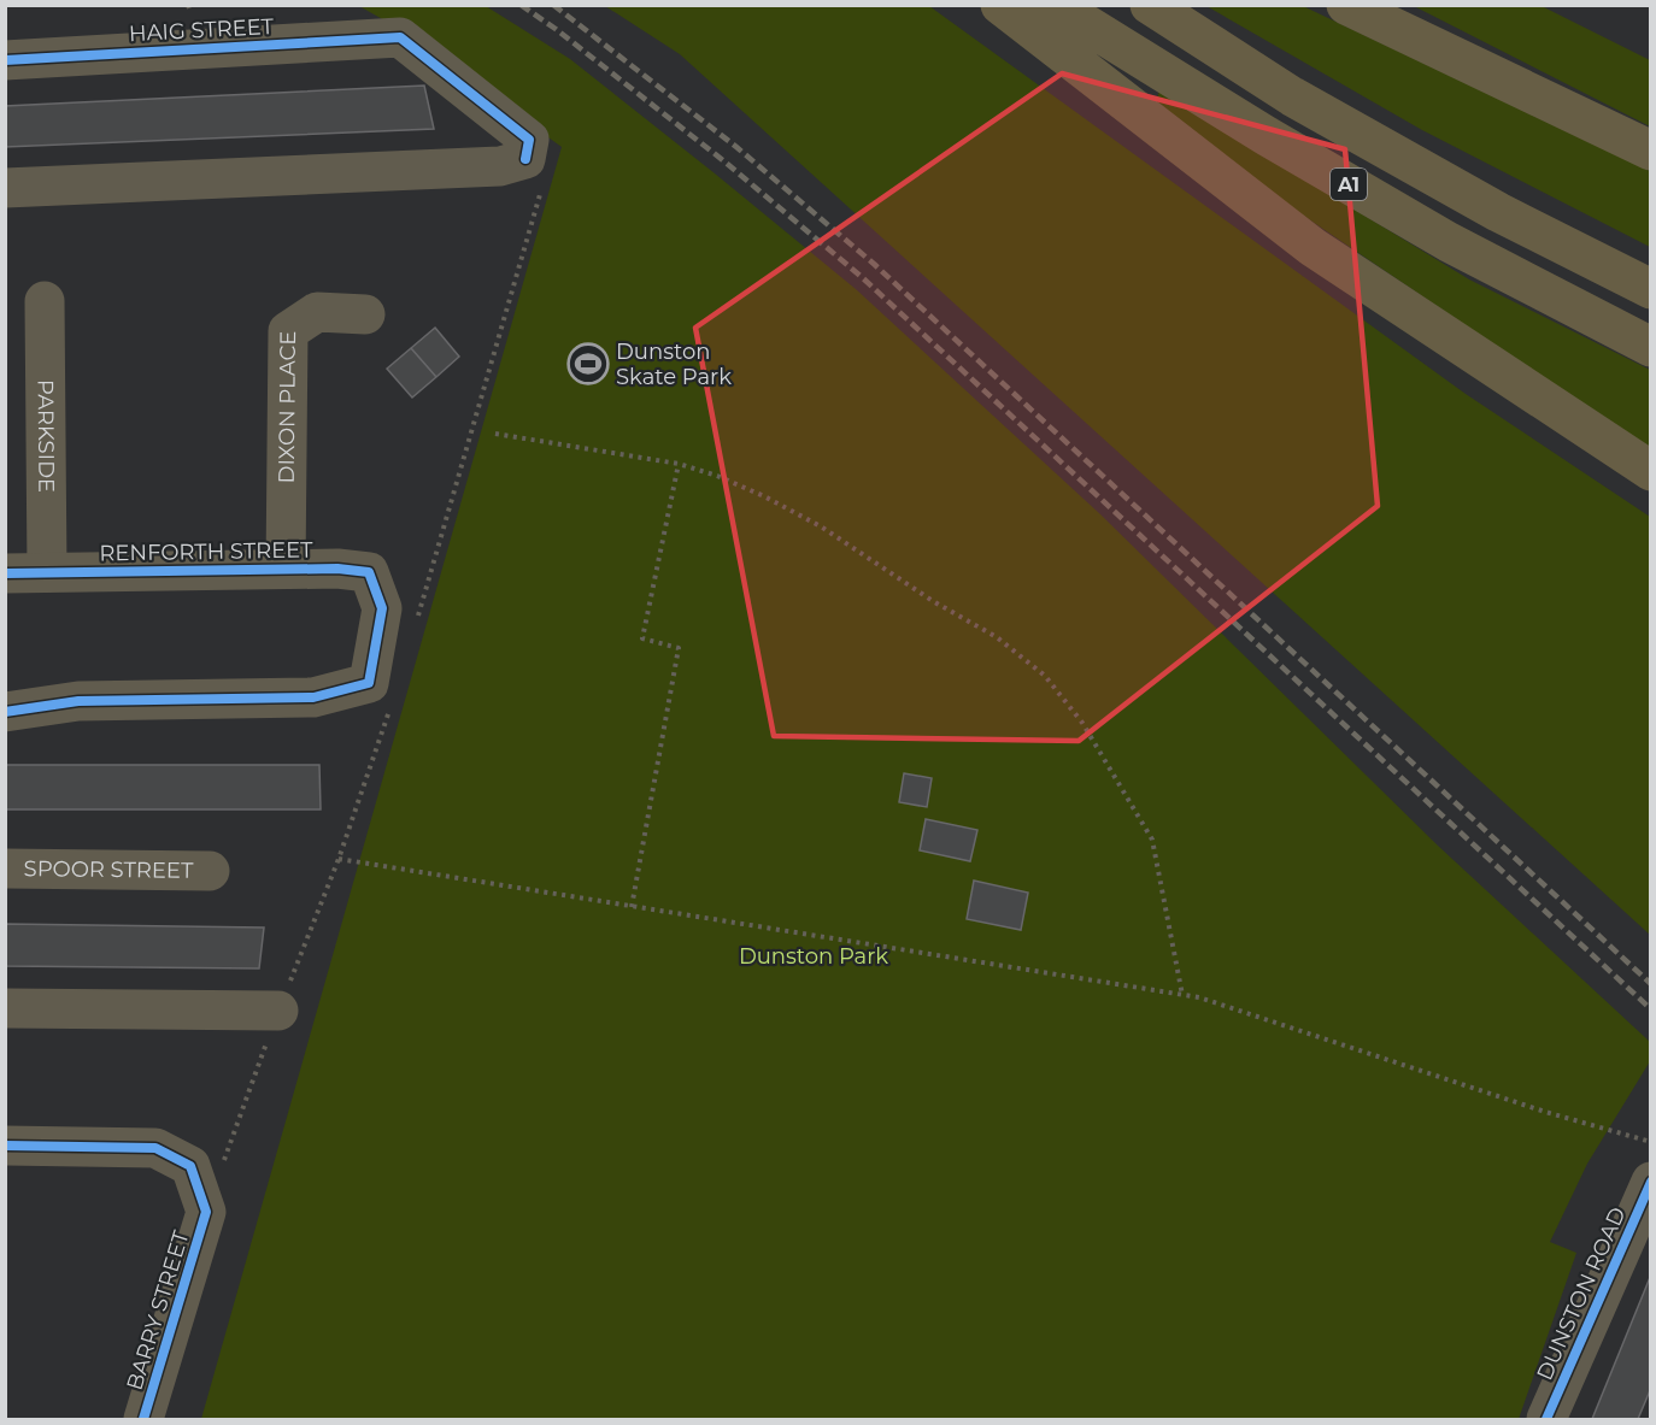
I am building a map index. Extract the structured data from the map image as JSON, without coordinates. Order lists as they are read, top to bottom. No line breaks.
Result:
{"streets":{"highway":["A1"],"street":["HAIG STREET","DIXON PLACE","PARKSIDE","RENFORTH STREET","SPOOR STREET","DUNSTON ROAD","BARRY STREET"]},"crossings":[["DIXON PLACE","RENFORTH STREET"],["PARKSIDE","RENFORTH STREET"]],"parks":["Dunston Park"],"places":{"sports":["Dunston Skate Park"]}}
